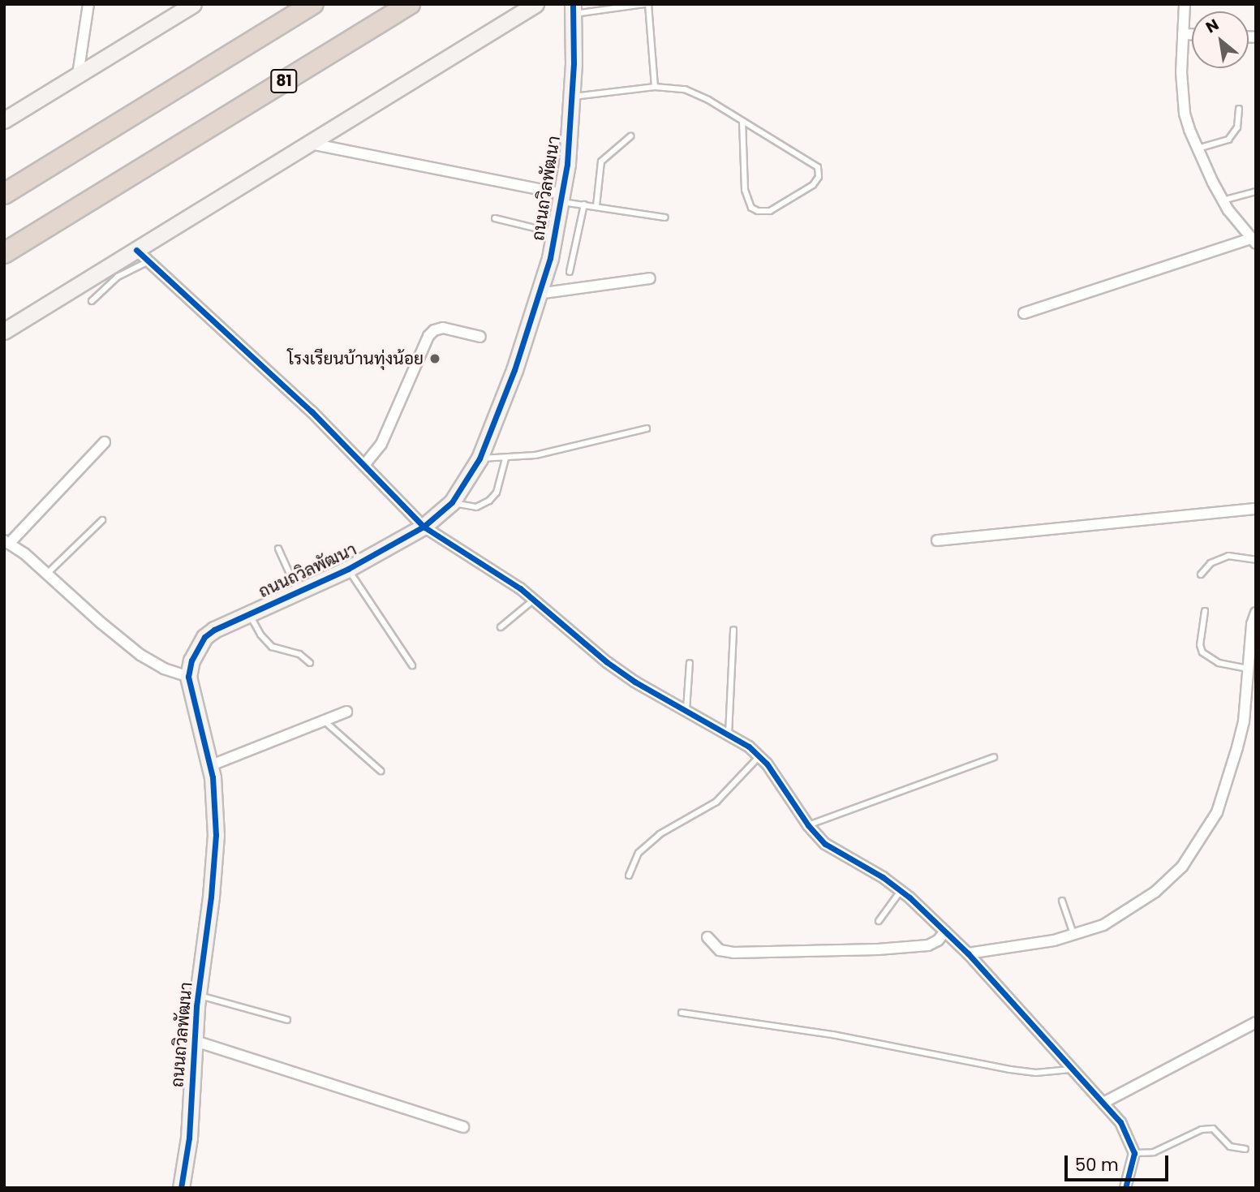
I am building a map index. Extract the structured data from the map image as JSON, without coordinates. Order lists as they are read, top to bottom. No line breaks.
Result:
{"streets":{"highway":["81"],"street":["ถนนถวิลพัฒนา"]},"places":["โรงเรียนบ้านทุ่งน้อย"],"scale_bar":"50 m","north":"top left"}
